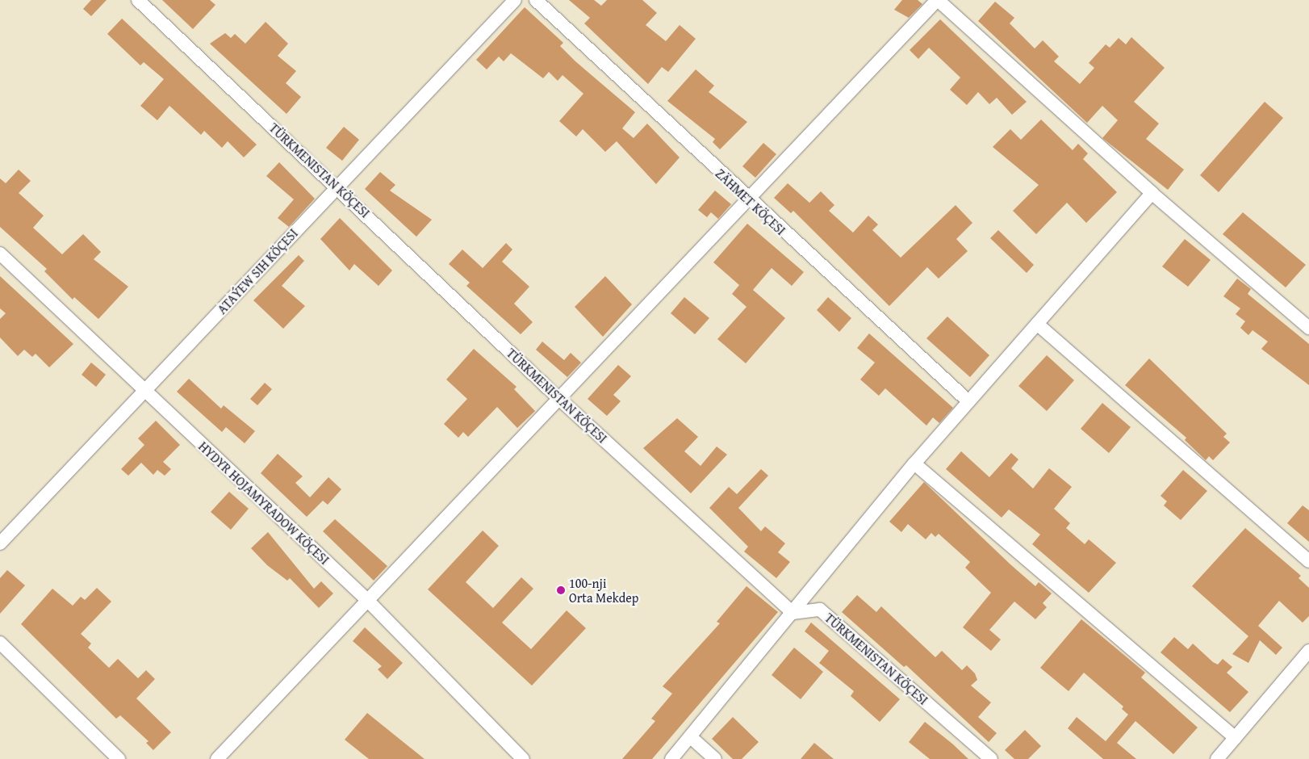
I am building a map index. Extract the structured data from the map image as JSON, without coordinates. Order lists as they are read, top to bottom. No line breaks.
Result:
{"streets":{"street":["TÜRKMENISTAN KÖÇESI","ZÄHMET KÖÇESI","ATAÝEW SIH KÖÇESI","HYDYR HOJAMYRADOW KÖÇESI"]},"crossings":[["TÜRKMENISTAN KÖÇESI","ATAÝEW SIH KÖÇESI"],["ATAÝEW SIH KÖÇESI","HYDYR HOJAMYRADOW KÖÇESI"]],"places":["100-nji Orta Mekdep"]}
